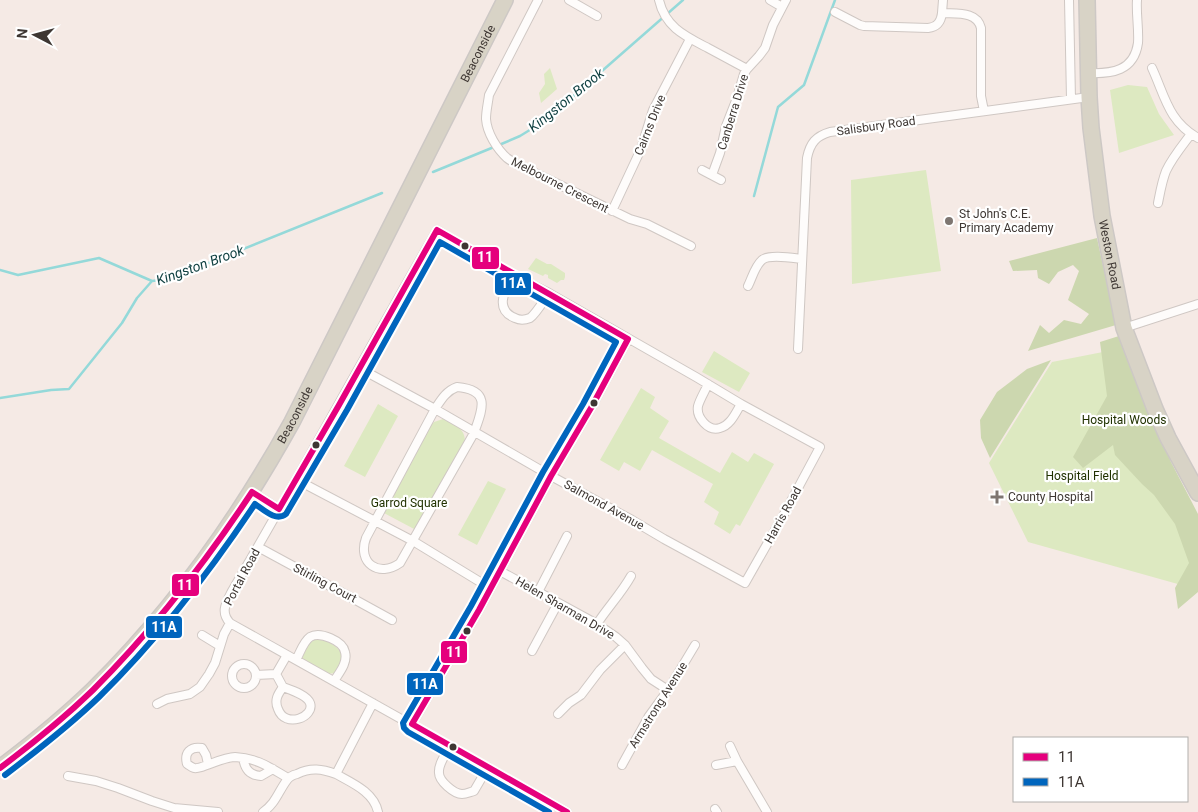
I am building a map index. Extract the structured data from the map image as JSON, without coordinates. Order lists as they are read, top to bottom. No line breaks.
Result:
{"streets":{"highway":["Beaconside","Weston Road"],"street":["Canberra Drive","Cairns Drive","Salisbury Road","Melbourne Crescent","Salmond Avenue","Harris Road","Portal Road","Stirling Court","Helen Sharman Drive","Armstrong Avenue"]},"crossings":[["Cairns Drive","Melbourne Crescent"],["Salisbury Road","Weston Road"],["Salmond Avenue","Harris Road"],["Salmond Avenue","Portal Road"],["Portal Road","Stirling Court"],["Helen Sharman Drive","Armstrong Avenue"]],"water":["Kingston Brook"],"parks":["Hospital Woods","Hospital Field","Garrod Square"],"places":{"other":["St John's C.E. Primary Academy"],"health":["County Hospital"]},"lines":["transit line 11","transit line 11A"],"legend":["11","11A"],"north":"left"}
